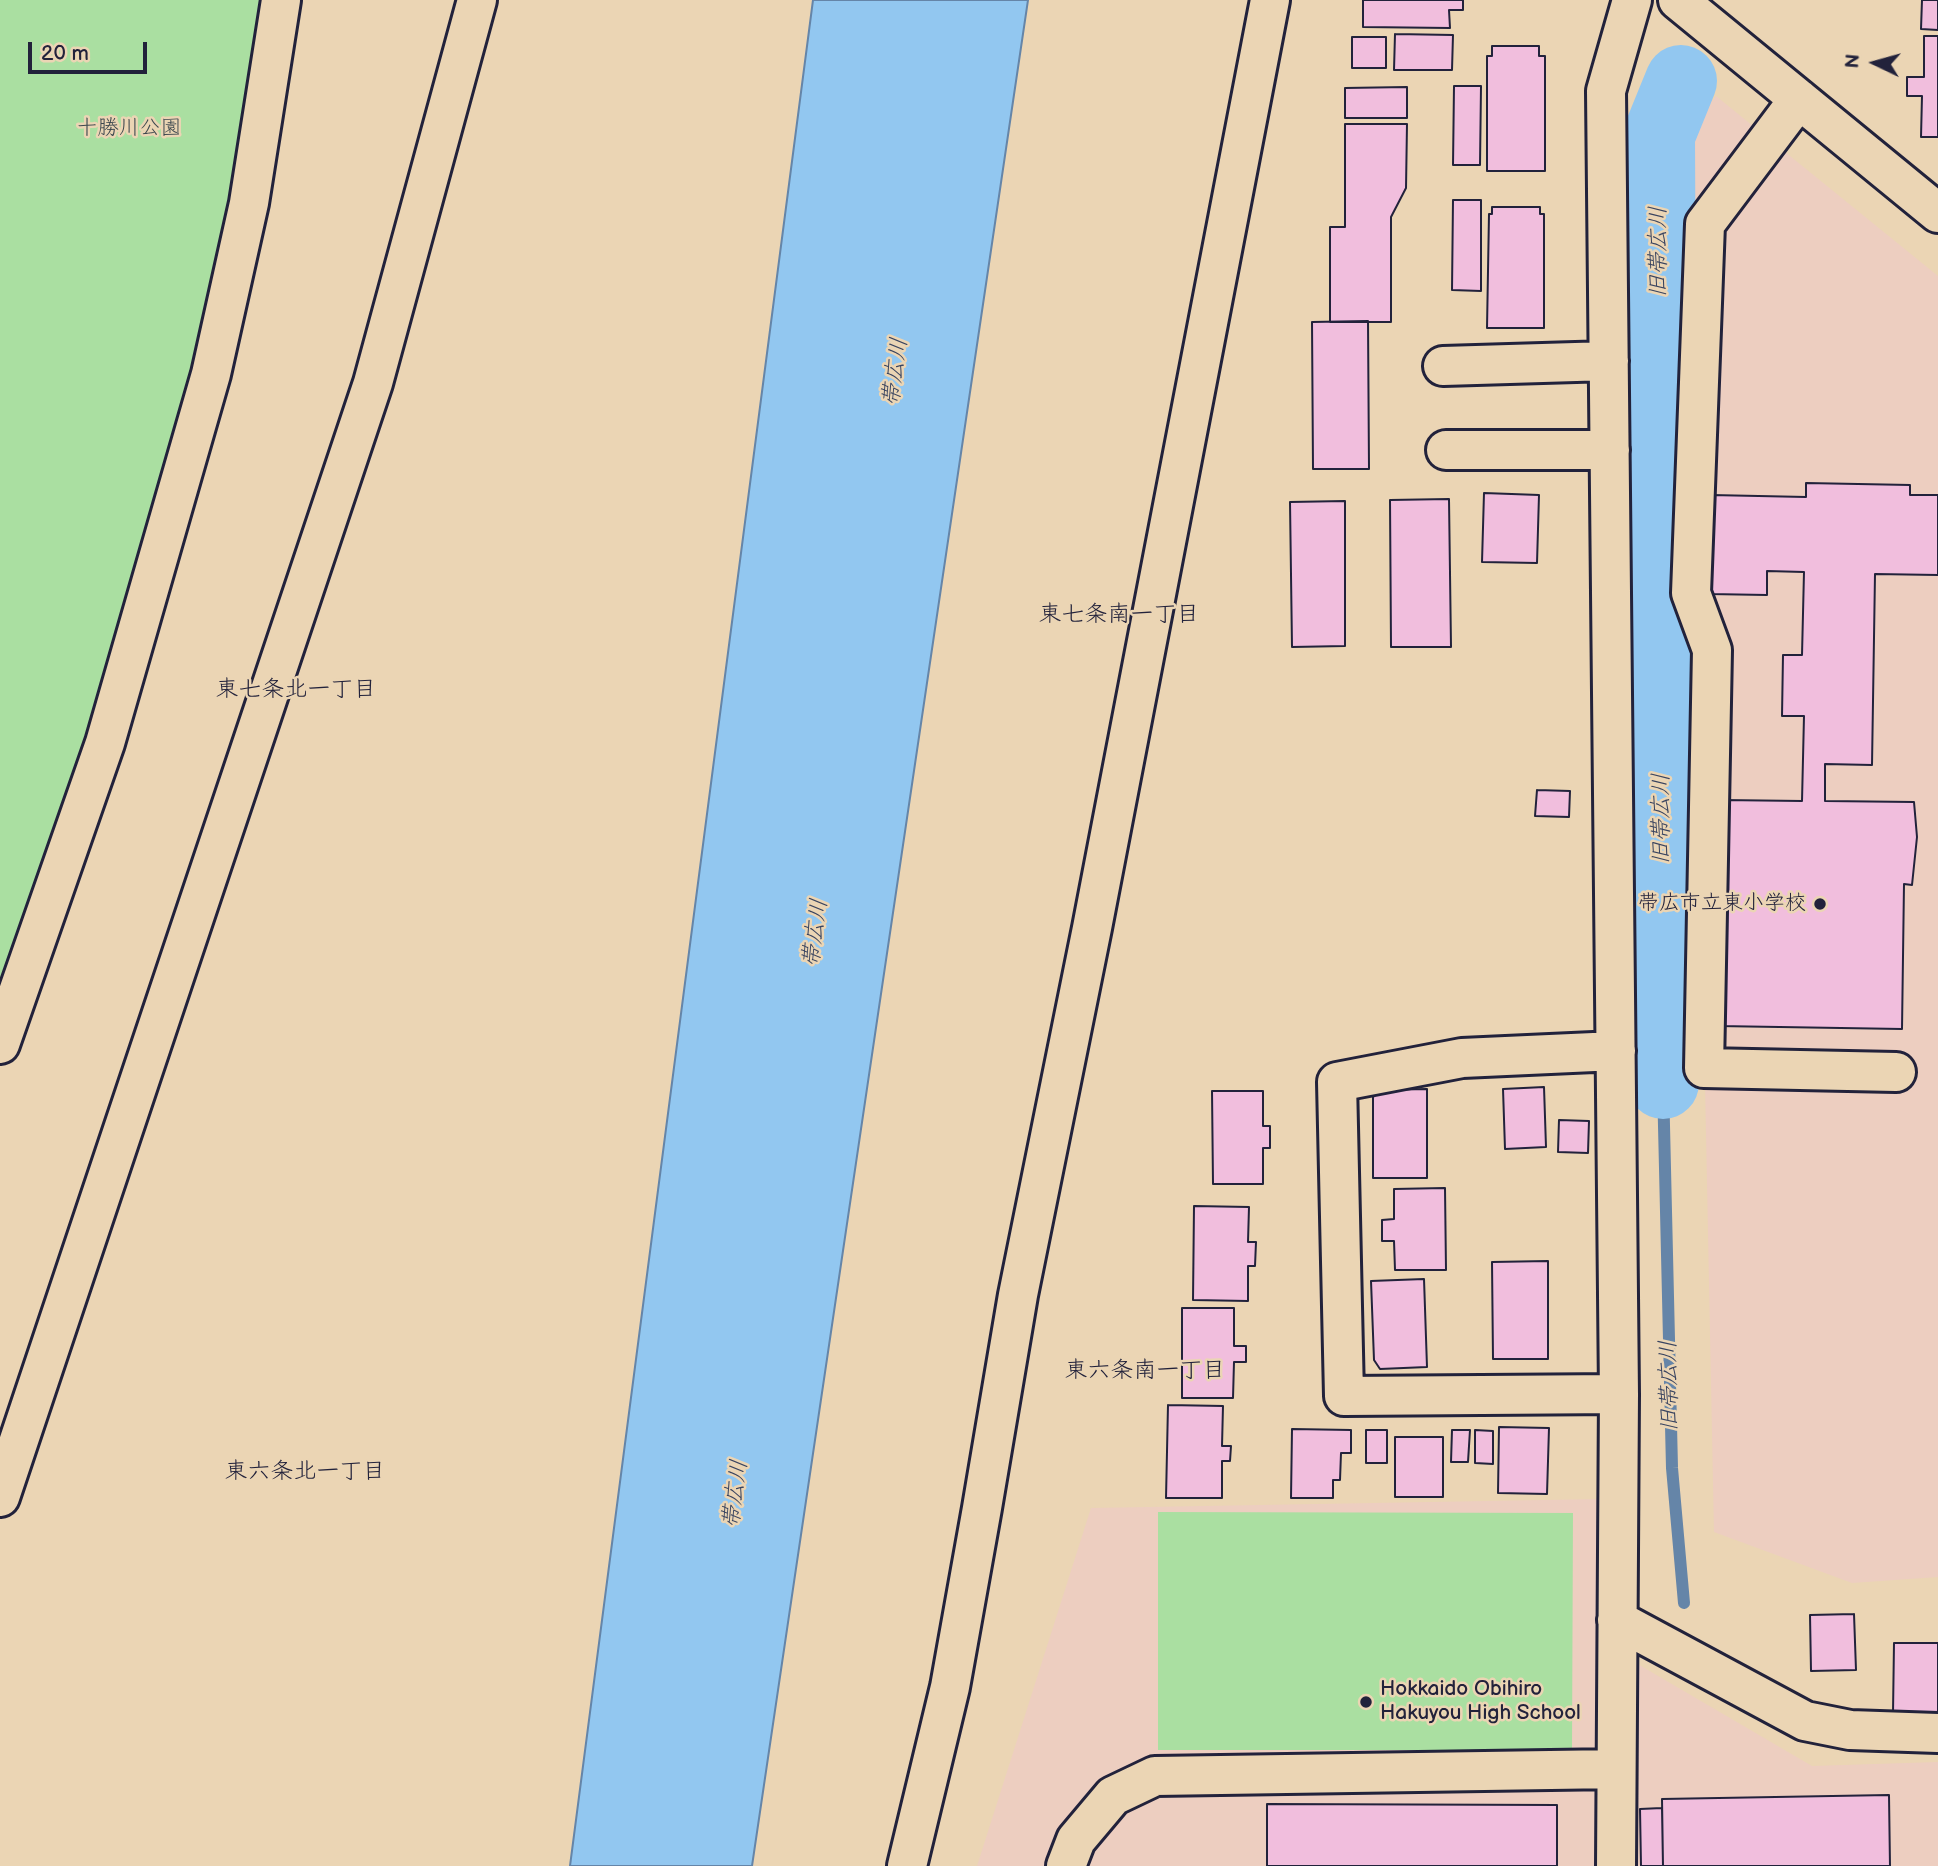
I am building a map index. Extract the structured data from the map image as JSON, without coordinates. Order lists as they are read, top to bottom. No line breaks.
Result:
{"districts":["東七条南一丁目","東七条北一丁目","東六条南一丁目","東六条北一丁目"],"water":["旧帯広川","帯広川"],"parks":["十勝川公園"],"places":["帯広市立東小学校","Hokkaido Obihiro Hakuyou High School"],"scale_bar":"20 m","north":"left"}
